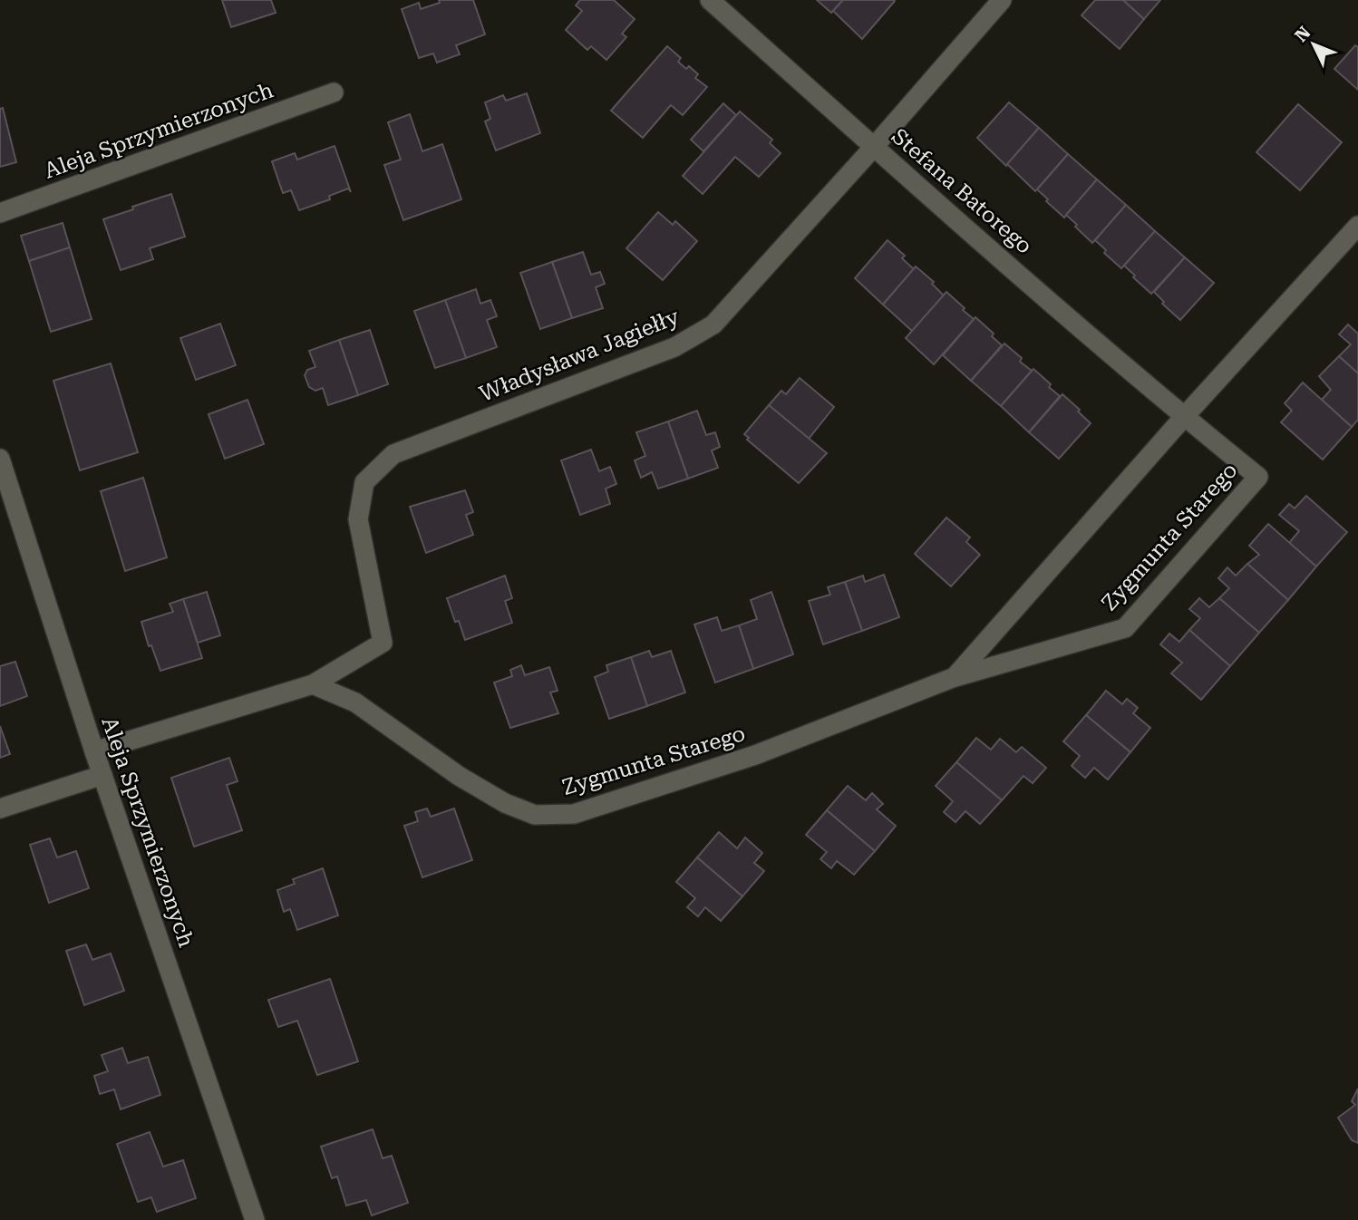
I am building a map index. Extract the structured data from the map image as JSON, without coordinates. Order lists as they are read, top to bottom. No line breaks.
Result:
{"streets":{"street":["Aleja Sprzymierzonych","Stefana Batorego","Władysława Jagiełły","Zygmunta Starego"]},"crossings":[["Stefana Batorego","Władysława Jagiełły"],["Stefana Batorego","Zygmunta Starego"],["Władysława Jagiełły","Zygmunta Starego"]],"north":"top left"}
